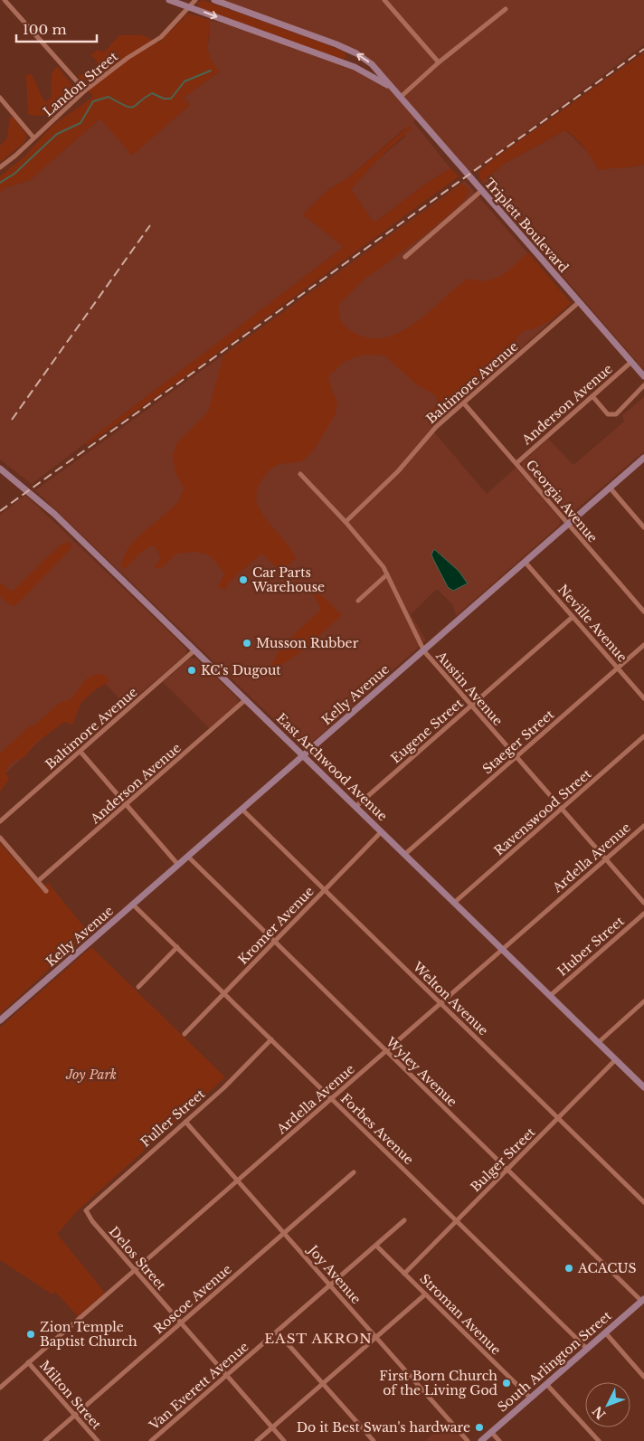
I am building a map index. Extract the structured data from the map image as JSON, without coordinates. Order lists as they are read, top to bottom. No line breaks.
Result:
{"streets":{"main road":["Triplett Boulevard","Kelly Avenue","East Archwood Avenue","South Arlington Street"],"street":["Landon Street","Baltimore Avenue","Anderson Avenue","Georgia Avenue","Neville Avenue","Austin Avenue","Eugene Street","Staeger Street","Ravenswood Street","Ardella Avenue","Kromer Avenue","Huber Street","Welton Avenue","Wyley Avenue","Fuller Street","Forbes Avenue","Bulger Street","Delos Street","Joy Avenue","Roscoe Avenue","Stroman Avenue","Van Everett Avenue","Milton Street"]},"crossings":[["Landon Street","Triplett Boulevard"],["Triplett Boulevard","Baltimore Avenue"],["Triplett Boulevard","Anderson Avenue"],["Baltimore Avenue","Georgia Avenue"],["Baltimore Avenue","Austin Avenue"],["Baltimore Avenue","East Archwood Avenue"],["Anderson Avenue","Georgia Avenue"],["Anderson Avenue","East Archwood Avenue"],["Georgia Avenue","Kelly Avenue"],["Neville Avenue","Kelly Avenue"],["Neville Avenue","Eugene Street"],["Neville Avenue","Staeger Street"],["Austin Avenue","Kelly Avenue"],["Austin Avenue","Eugene Street"],["Austin Avenue","Staeger Street"],["Austin Avenue","Ravenswood Street"],["Austin Avenue","Ardella Avenue"],["Kelly Avenue","East Archwood Avenue"],["Kelly Avenue","Welton Avenue"],["Kelly Avenue","Wyley Avenue"],["Kelly Avenue","Forbes Avenue"],["Eugene Street","East Archwood Avenue"],["Staeger Street","East Archwood Avenue"],["East Archwood Avenue","Ravenswood Street"],["East Archwood Avenue","Ardella Avenue"],["East Archwood Avenue","Kromer Avenue"],["East Archwood Avenue","Huber Street"],["East Archwood Avenue","Bulger Street"],["Ardella Avenue","Welton Avenue"],["Ardella Avenue","Wyley Avenue"],["Ardella Avenue","Forbes Avenue"],["Ardella Avenue","Delos Street"],["Ardella Avenue","Joy Avenue"],["Ardella Avenue","Milton Street"],["Kromer Avenue","Welton Avenue"],["Kromer Avenue","Wyley Avenue"],["Kromer Avenue","Forbes Avenue"],["Welton Avenue","Bulger Street"],["Wyley Avenue","Bulger Street"],["Wyley Avenue","South Arlington Street"],["Fuller Street","Forbes Avenue"],["Fuller Street","Delos Street"],["Fuller Street","Joy Avenue"],["Forbes Avenue","Bulger Street"],["Forbes Avenue","South Arlington Street"],["Bulger Street","Stroman Avenue"],["Delos Street","Roscoe Avenue"],["Delos Street","Van Everett Avenue"],["Joy Avenue","Roscoe Avenue"],["Joy Avenue","Van Everett Avenue"],["Roscoe Avenue","Milton Street"],["Stroman Avenue","South Arlington Street"],["Stroman Avenue","Van Everett Avenue"]],"districts":["EAST AKRON"],"parks":["Joy Park"],"places":["Car Parts Warehouse","Musson Rubber","KC's Dugout","ACACUS","Zion Temple Baptist Church","First Born Church of the Living God","Do it Best Swan's hardware"],"scale_bar":"100 m","north":"bottom left"}
